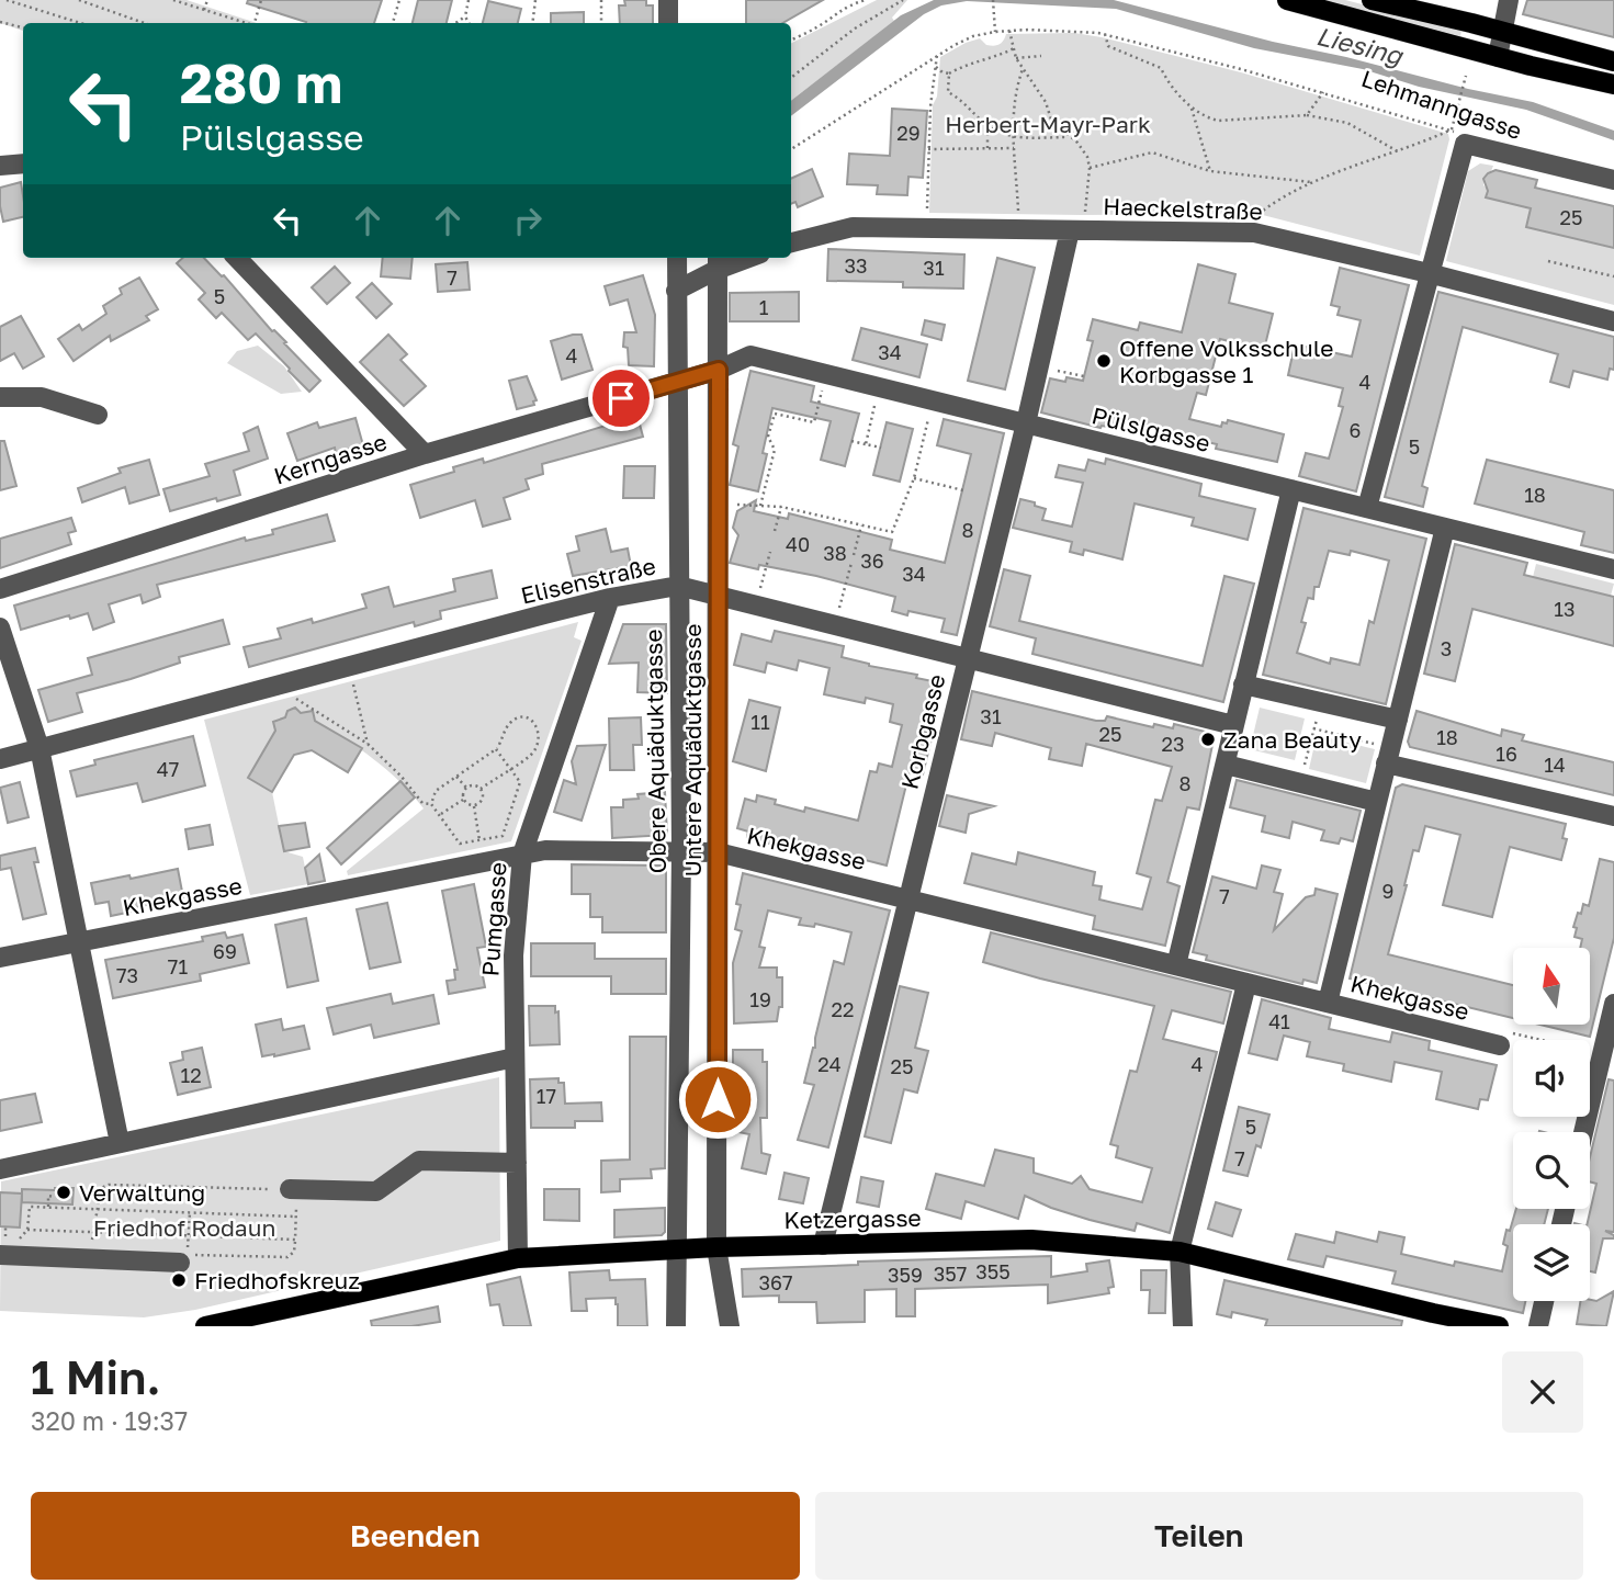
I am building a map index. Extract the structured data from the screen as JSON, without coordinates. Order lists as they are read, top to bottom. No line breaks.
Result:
{"streets":{"main road":["Ketzergasse"],"street":["Lehmanngasse","Haeckelstraße","Pülslgasse","Kerngasse","Elisenstraße","Korbgasse","Untere Aquäduktgasse","Obere Aquäduktgasse","Khekgasse","Pumgasse"]},"crossings":[["Haeckelstraße","Korbgasse"],["Pülslgasse","Kerngasse"],["Pülslgasse","Korbgasse"],["Pülslgasse","Untere Aquäduktgasse"],["Pülslgasse","Obere Aquäduktgasse"],["Kerngasse","Obere Aquäduktgasse"],["Elisenstraße","Korbgasse"],["Elisenstraße","Untere Aquäduktgasse"],["Elisenstraße","Obere Aquäduktgasse"],["Elisenstraße","Pumgasse"],["Korbgasse","Khekgasse"],["Korbgasse","Ketzergasse"],["Untere Aquäduktgasse","Khekgasse"],["Untere Aquäduktgasse","Ketzergasse"],["Obere Aquäduktgasse","Khekgasse"],["Obere Aquäduktgasse","Ketzergasse"],["Khekgasse","Pumgasse"],["Pumgasse","Ketzergasse"]],"water":["Liesing"],"parks":["Herbert-Mayr-Park","Friedhof Rodaun"],"places":["Offene Volksschule Korbgasse 1","Zana Beauty","Verwaltung","Friedhofskreuz"],"house_numbers":["29","25","33","31","7","5","1","34","4","4","6","5","18","8","40","38","36","34","13","3","31","11","25","18","23","16","14","47","8","9","7","69","71","73","19","22","41","24","4","25","12","17","5","7","355","357","359","367"],"north":"top","page":{"turn":["280 m","Pülslgasse"],"heading":["1 Min.","320 m · 19:37"],"buttons":["Beenden","Teilen"]}}
